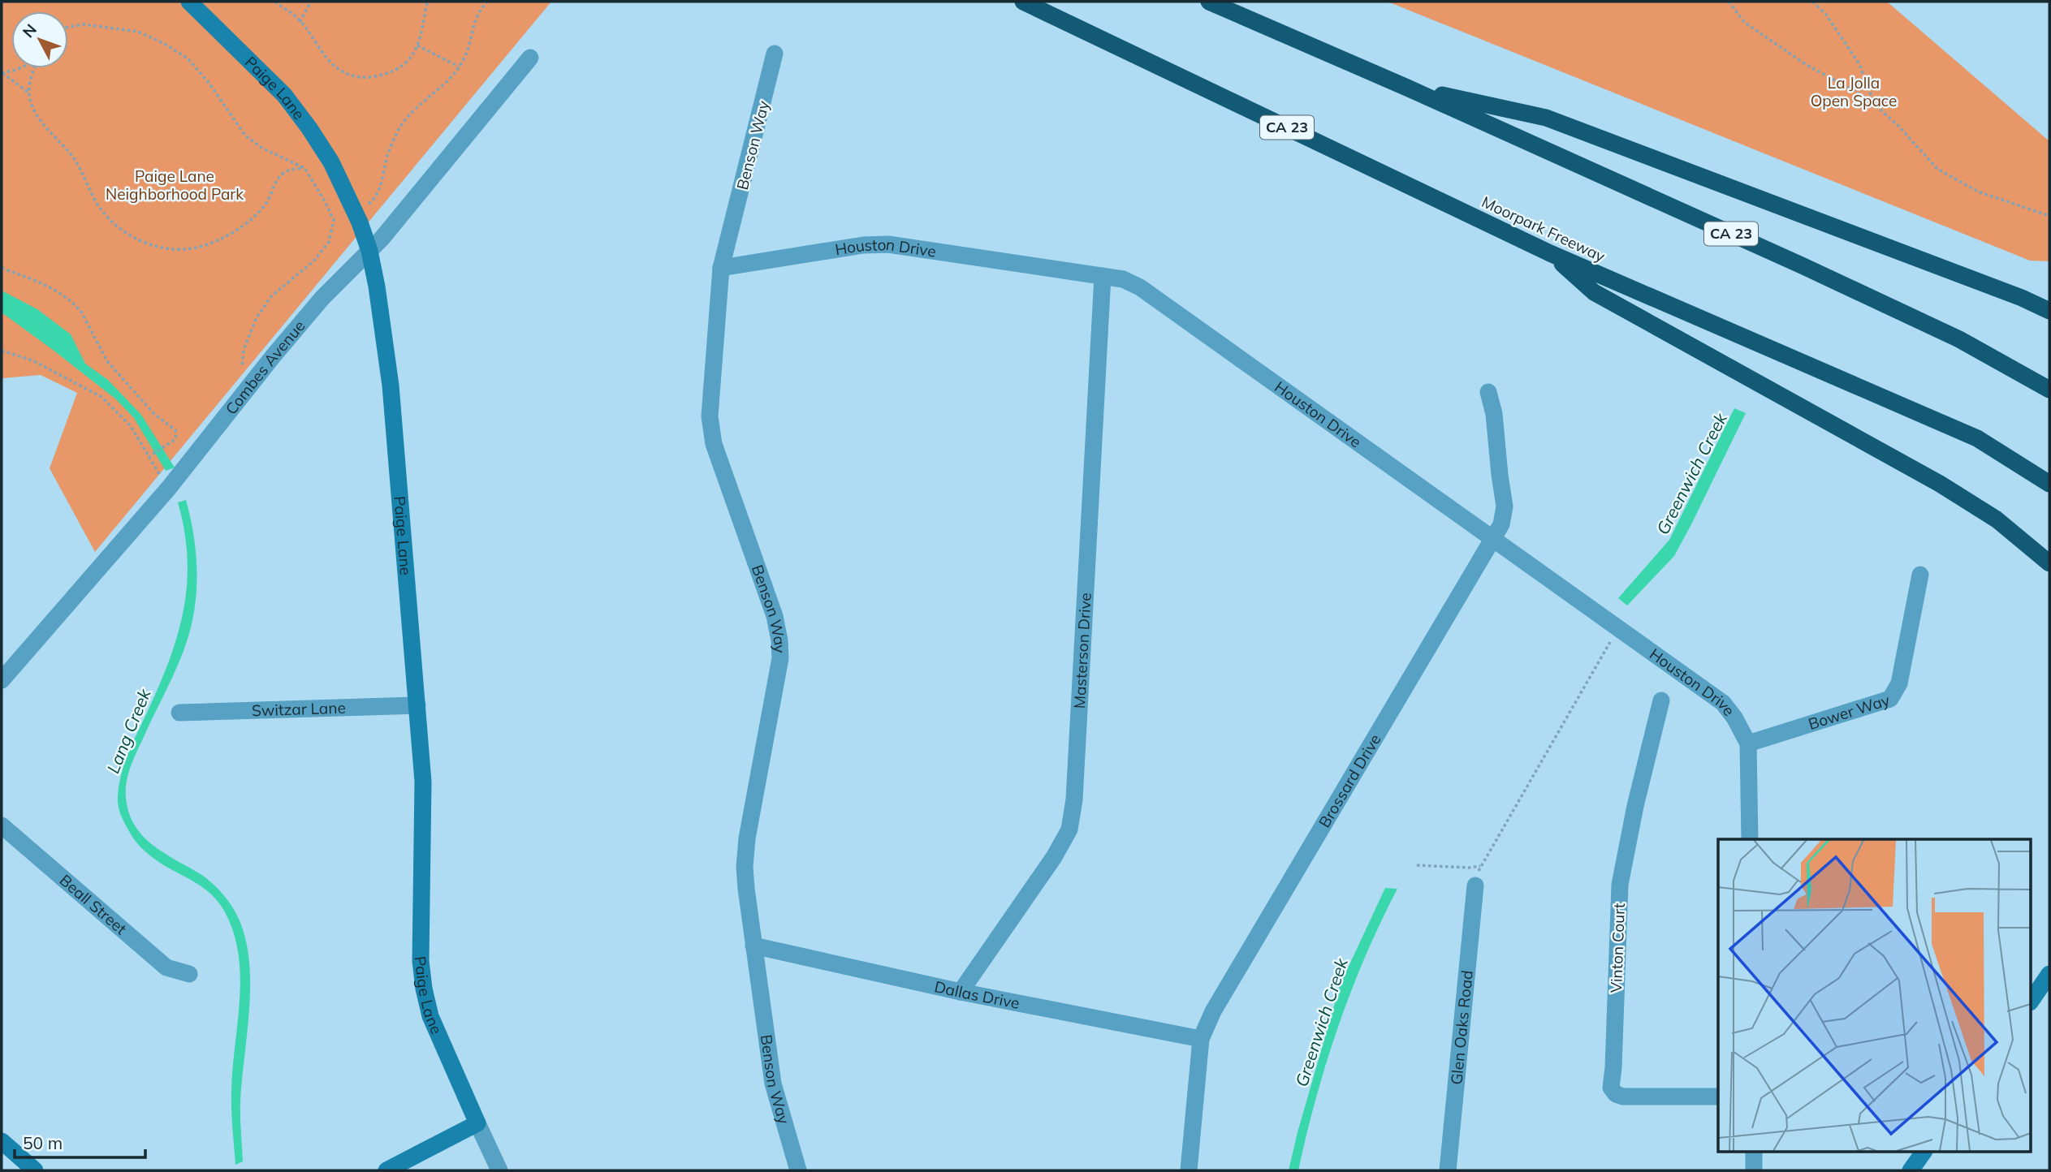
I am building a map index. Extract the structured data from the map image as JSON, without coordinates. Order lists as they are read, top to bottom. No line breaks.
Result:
{"streets":{"highway":["CA 23","Moorpark Freeway"],"street":["Paige Lane","Benson Way","Houston Drive","Combes Avenue","Masterson Drive","Switzar Lane","Bower Way","Brossard Drive","Beall Street","Vinton Court","Dallas Drive","Glen Oaks Road"]},"crossings":[["Paige Lane","Combes Avenue"],["Paige Lane","Switzar Lane"],["Benson Way","Houston Drive"],["Benson Way","Dallas Drive"],["Houston Drive","Masterson Drive"],["Houston Drive","Bower Way"],["Houston Drive","Brossard Drive"],["Masterson Drive","Dallas Drive"],["Brossard Drive","Dallas Drive"]],"water":["Greenwich Creek","Lang Creek"],"parks":["La Jolla Open Space","Paige Lane Neighborhood Park"],"scale_bar":"50 m","north":"top left"}
